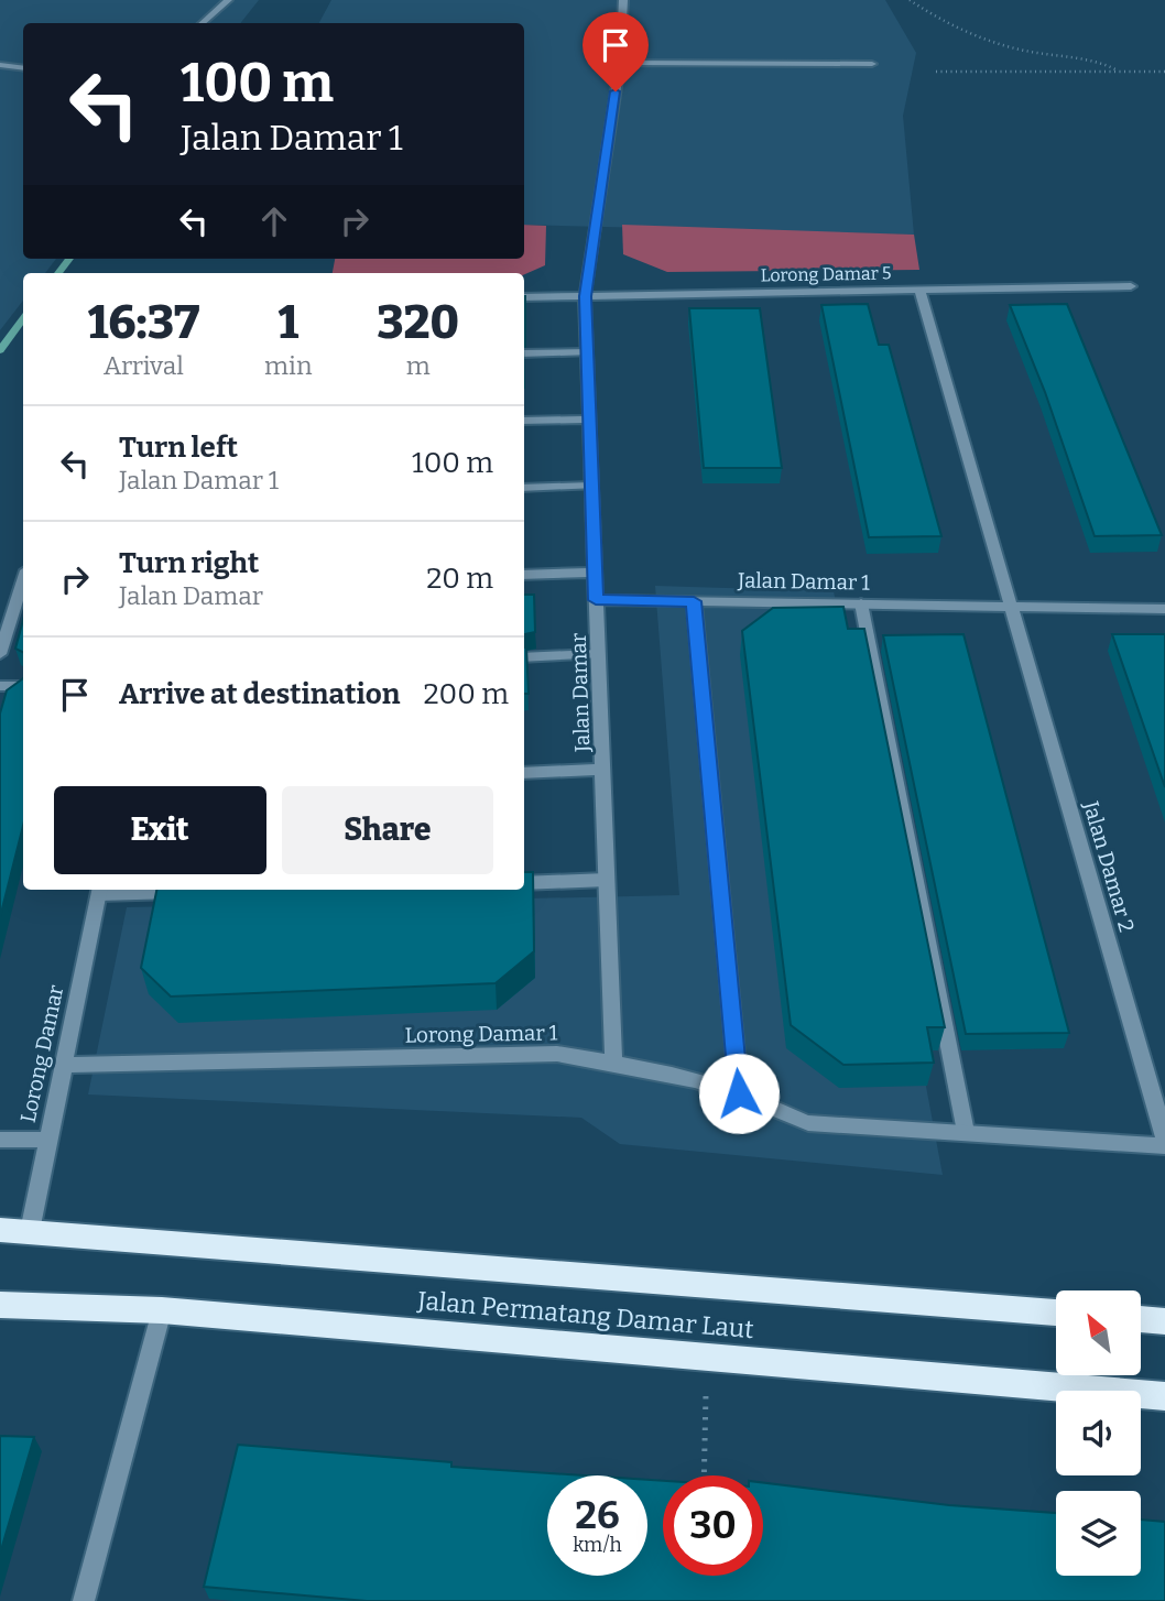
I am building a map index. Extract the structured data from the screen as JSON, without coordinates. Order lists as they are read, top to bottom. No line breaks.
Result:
{"streets":{"highway":["Jalan Permatang Damar Laut"],"street":["Lorong Damar 5","Jalan Damar 1","Jalan Damar","Jalan Damar 2","Lorong Damar 1","Lorong Damar"]},"crossings":[["Lorong Damar 5","Jalan Damar"],["Jalan Damar 1","Jalan Damar"],["Jalan Damar 1","Jalan Damar 2"],["Jalan Damar","Lorong Damar 1"],["Lorong Damar 1","Lorong Damar"],["Lorong Damar","Jalan Permatang Damar Laut"]],"north":"top left","page":{"turn":["100 m","Jalan Damar 1"],"eta":["16:37","Arrival","1","min","320","m"],"list":[{"name":"Turn left","note":"Jalan Damar 1","value":"100 m"},{"name":"Turn right","note":"Jalan Damar","value":"20 m"},{"name":"Arrive at destination","value":"200 m"}],"buttons":["Exit","Share"],"speed":"26 km/h","limit":"30"}}
